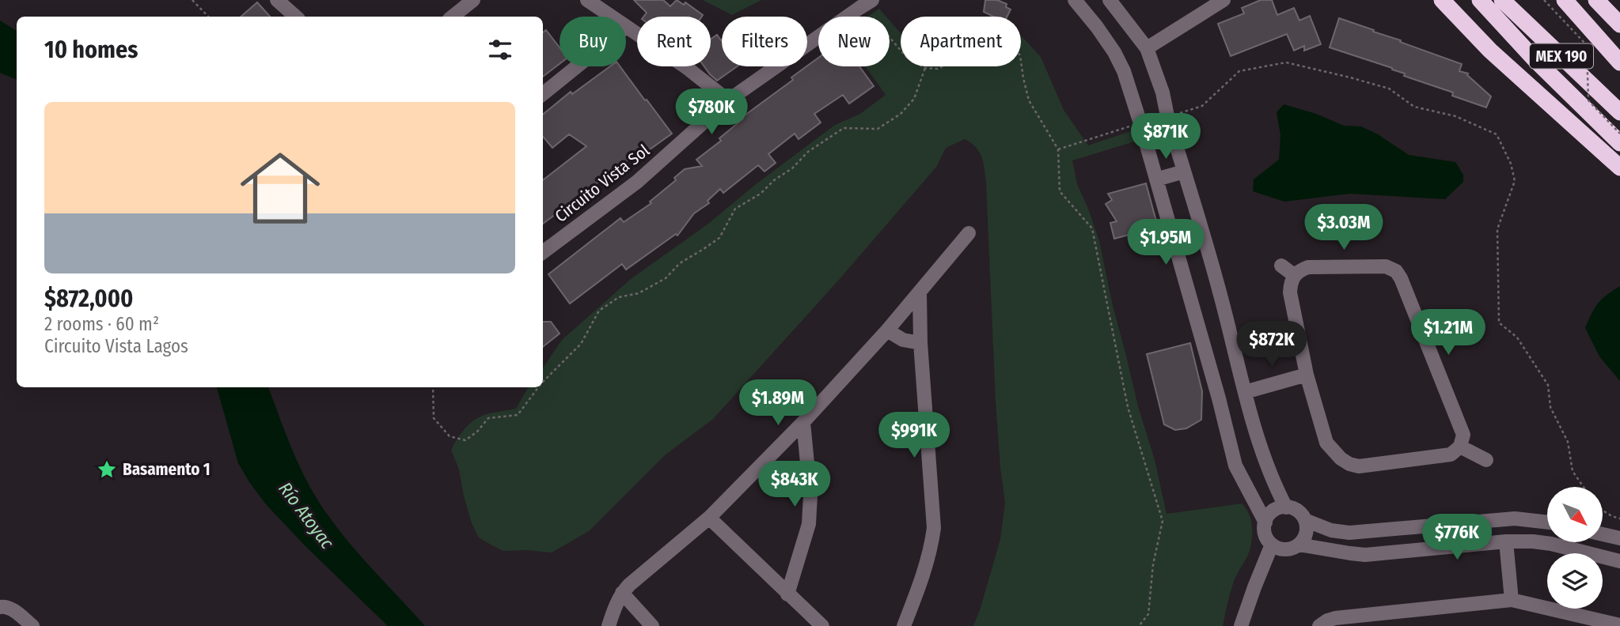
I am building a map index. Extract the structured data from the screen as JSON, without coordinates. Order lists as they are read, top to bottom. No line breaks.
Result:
{"streets":{"highway":["MEX 190"],"street":["Circuito Vista Sol"]},"water":["Río Atoyac"],"places":{"place":["Basamento 1"]},"north":"bottom right","page":{"chip":["Buy","Rent","Filters","New","Apartment"],"heading":"10 homes","list":[{"name":"$872,000","note":"2 rooms · 60 m² · Circuito Vista Lagos"}],"price":["$780K","$871K","$3.03M","$1.95M","$1.21M","$872K","$1.89M","$991K","$843K","$776K"]}}
